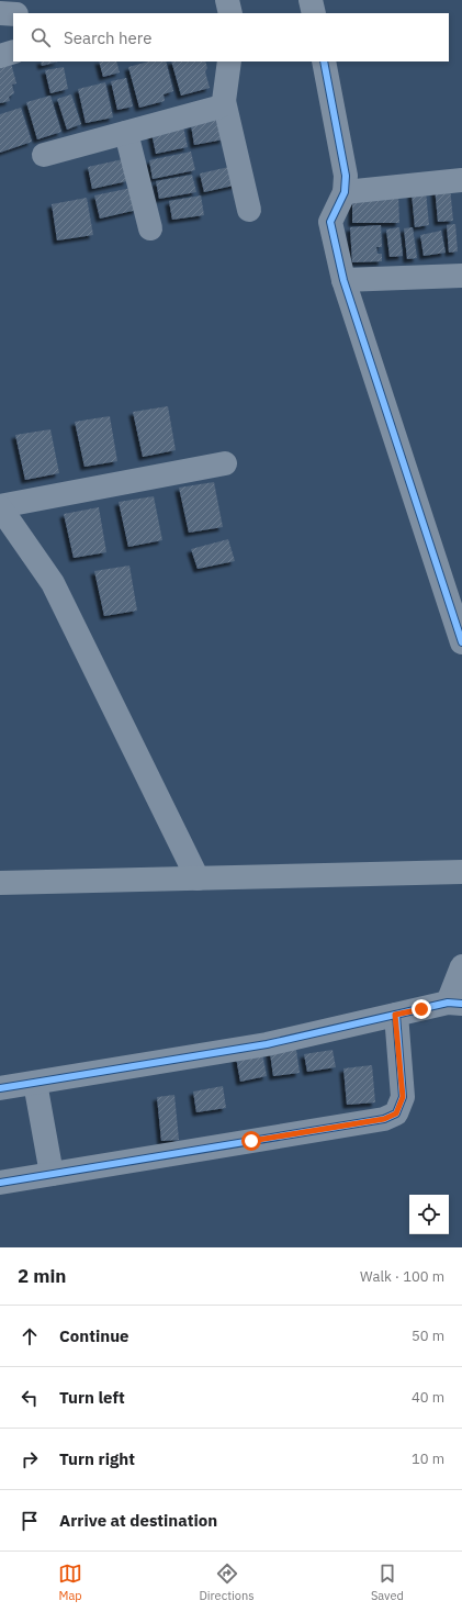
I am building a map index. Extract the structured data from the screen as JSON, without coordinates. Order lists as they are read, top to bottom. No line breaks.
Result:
{"page":{"search":"Search here","heading":["2 min","Walk · 100 m"],"list":[["Continue","50 m"],["Turn left","40 m"],["Turn right","10 m"],"Arrive at destination"],"nav":["Map","Directions","Saved"]}}
